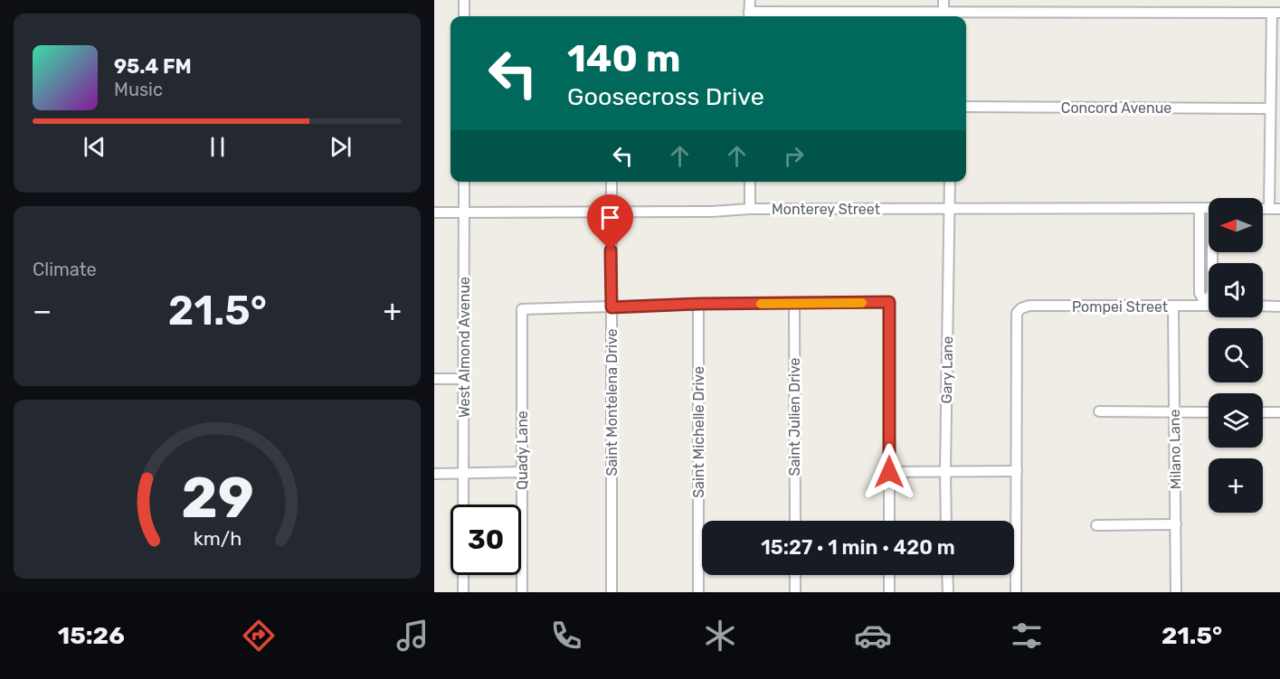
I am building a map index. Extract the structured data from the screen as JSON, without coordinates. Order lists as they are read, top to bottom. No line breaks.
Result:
{"streets":{"street":["Concord Avenue","Monterey Street","Pompei Street","West Almond Avenue","Gary Lane","Saint Montelena Drive","Saint Julien Drive","Saint Michelle Drive","Milano Lane","Quady Lane"]},"crossings":[["Monterey Street","West Almond Avenue"],["Monterey Street","Gary Lane"],["Monterey Street","Saint Montelena Drive"],["Pompei Street","Milano Lane"],["Saint Montelena Drive","Quady Lane"]],"north":"left","page":{"turn":["140 m","Goosecross Drive"],"song":["95.4 FM","Music"],"map_buttons":"+","tile":"Climate","heat":["−","21.5°","+"],"limit":"30","trip":"15:27 · 1 min · 420 m","tabs":["15:26","21.5°"],"gauge":["29","km/h"]}}
